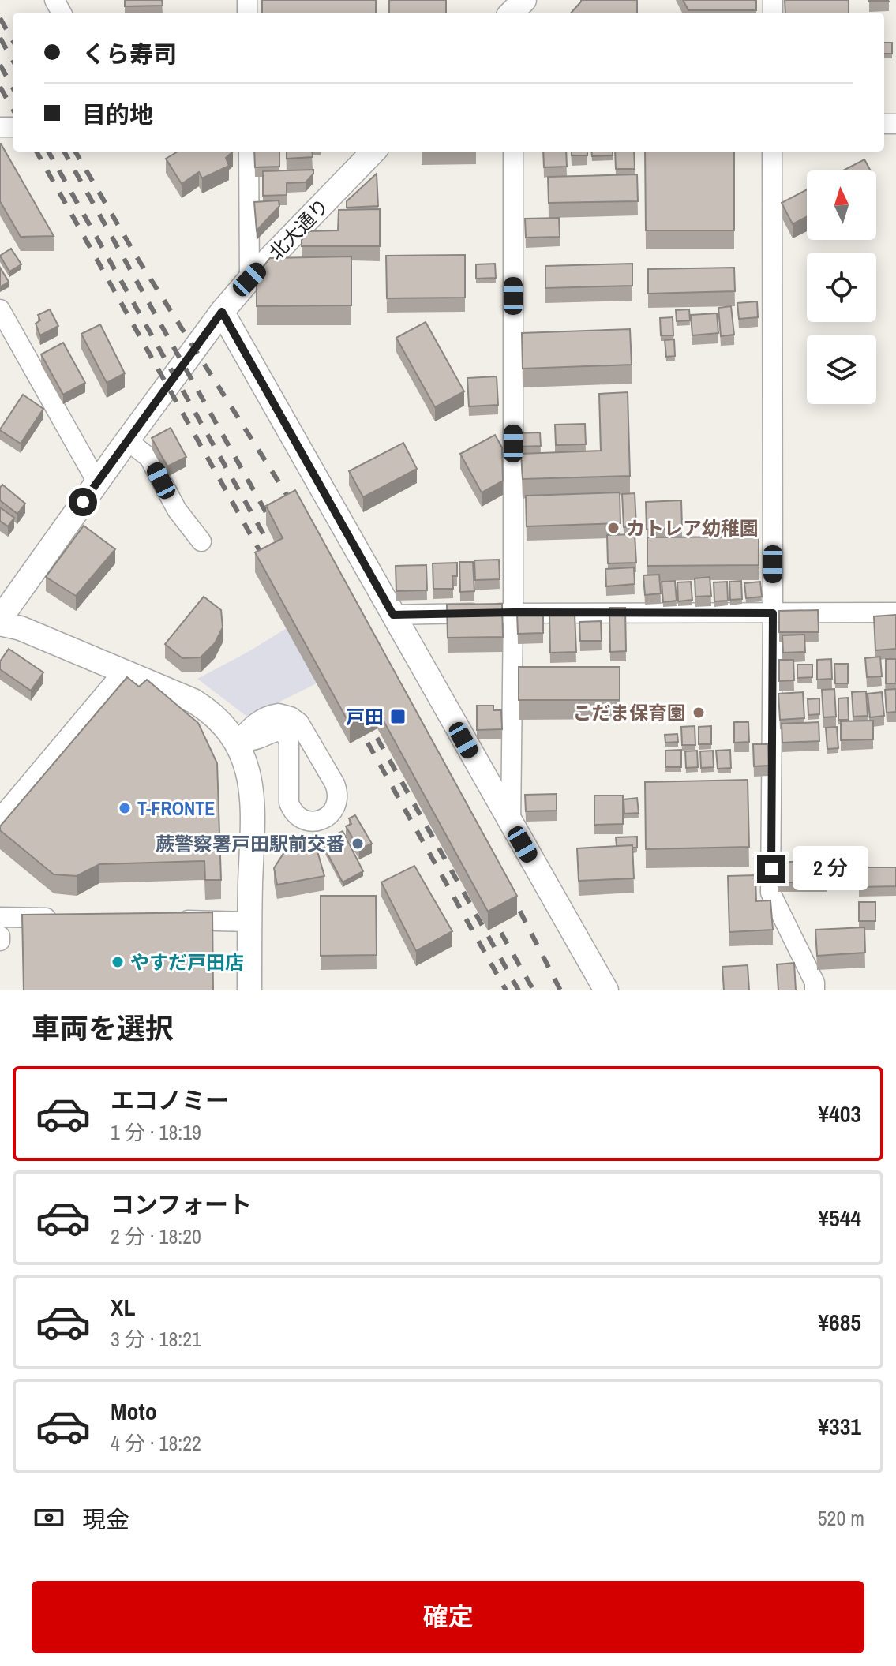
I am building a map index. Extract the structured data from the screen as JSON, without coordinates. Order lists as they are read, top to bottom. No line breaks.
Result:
{"streets":{"street":["北大通り"]},"places":{"other":["カトレア幼稚園","こだま保育園","T-FRONTE","蕨警察署戸田駅前交番","やすだ戸田店"],"transit":["戸田"]},"north":"top","page":{"banner":["くら寿司","目的地"],"bubble":"2 分","heading":"車両を選択","list":[{"name":"エコノミー","note":"1 分 · 18:19","value":"¥403"},{"name":"コンフォート","note":"2 分 · 18:20","value":"¥544"},{"name":"XL","note":"3 分 · 18:21","value":"¥685"},{"name":"Moto","note":"4 分 · 18:22","value":"¥331"}],"pay":["現金","520 m"],"buttons":"確定"}}
